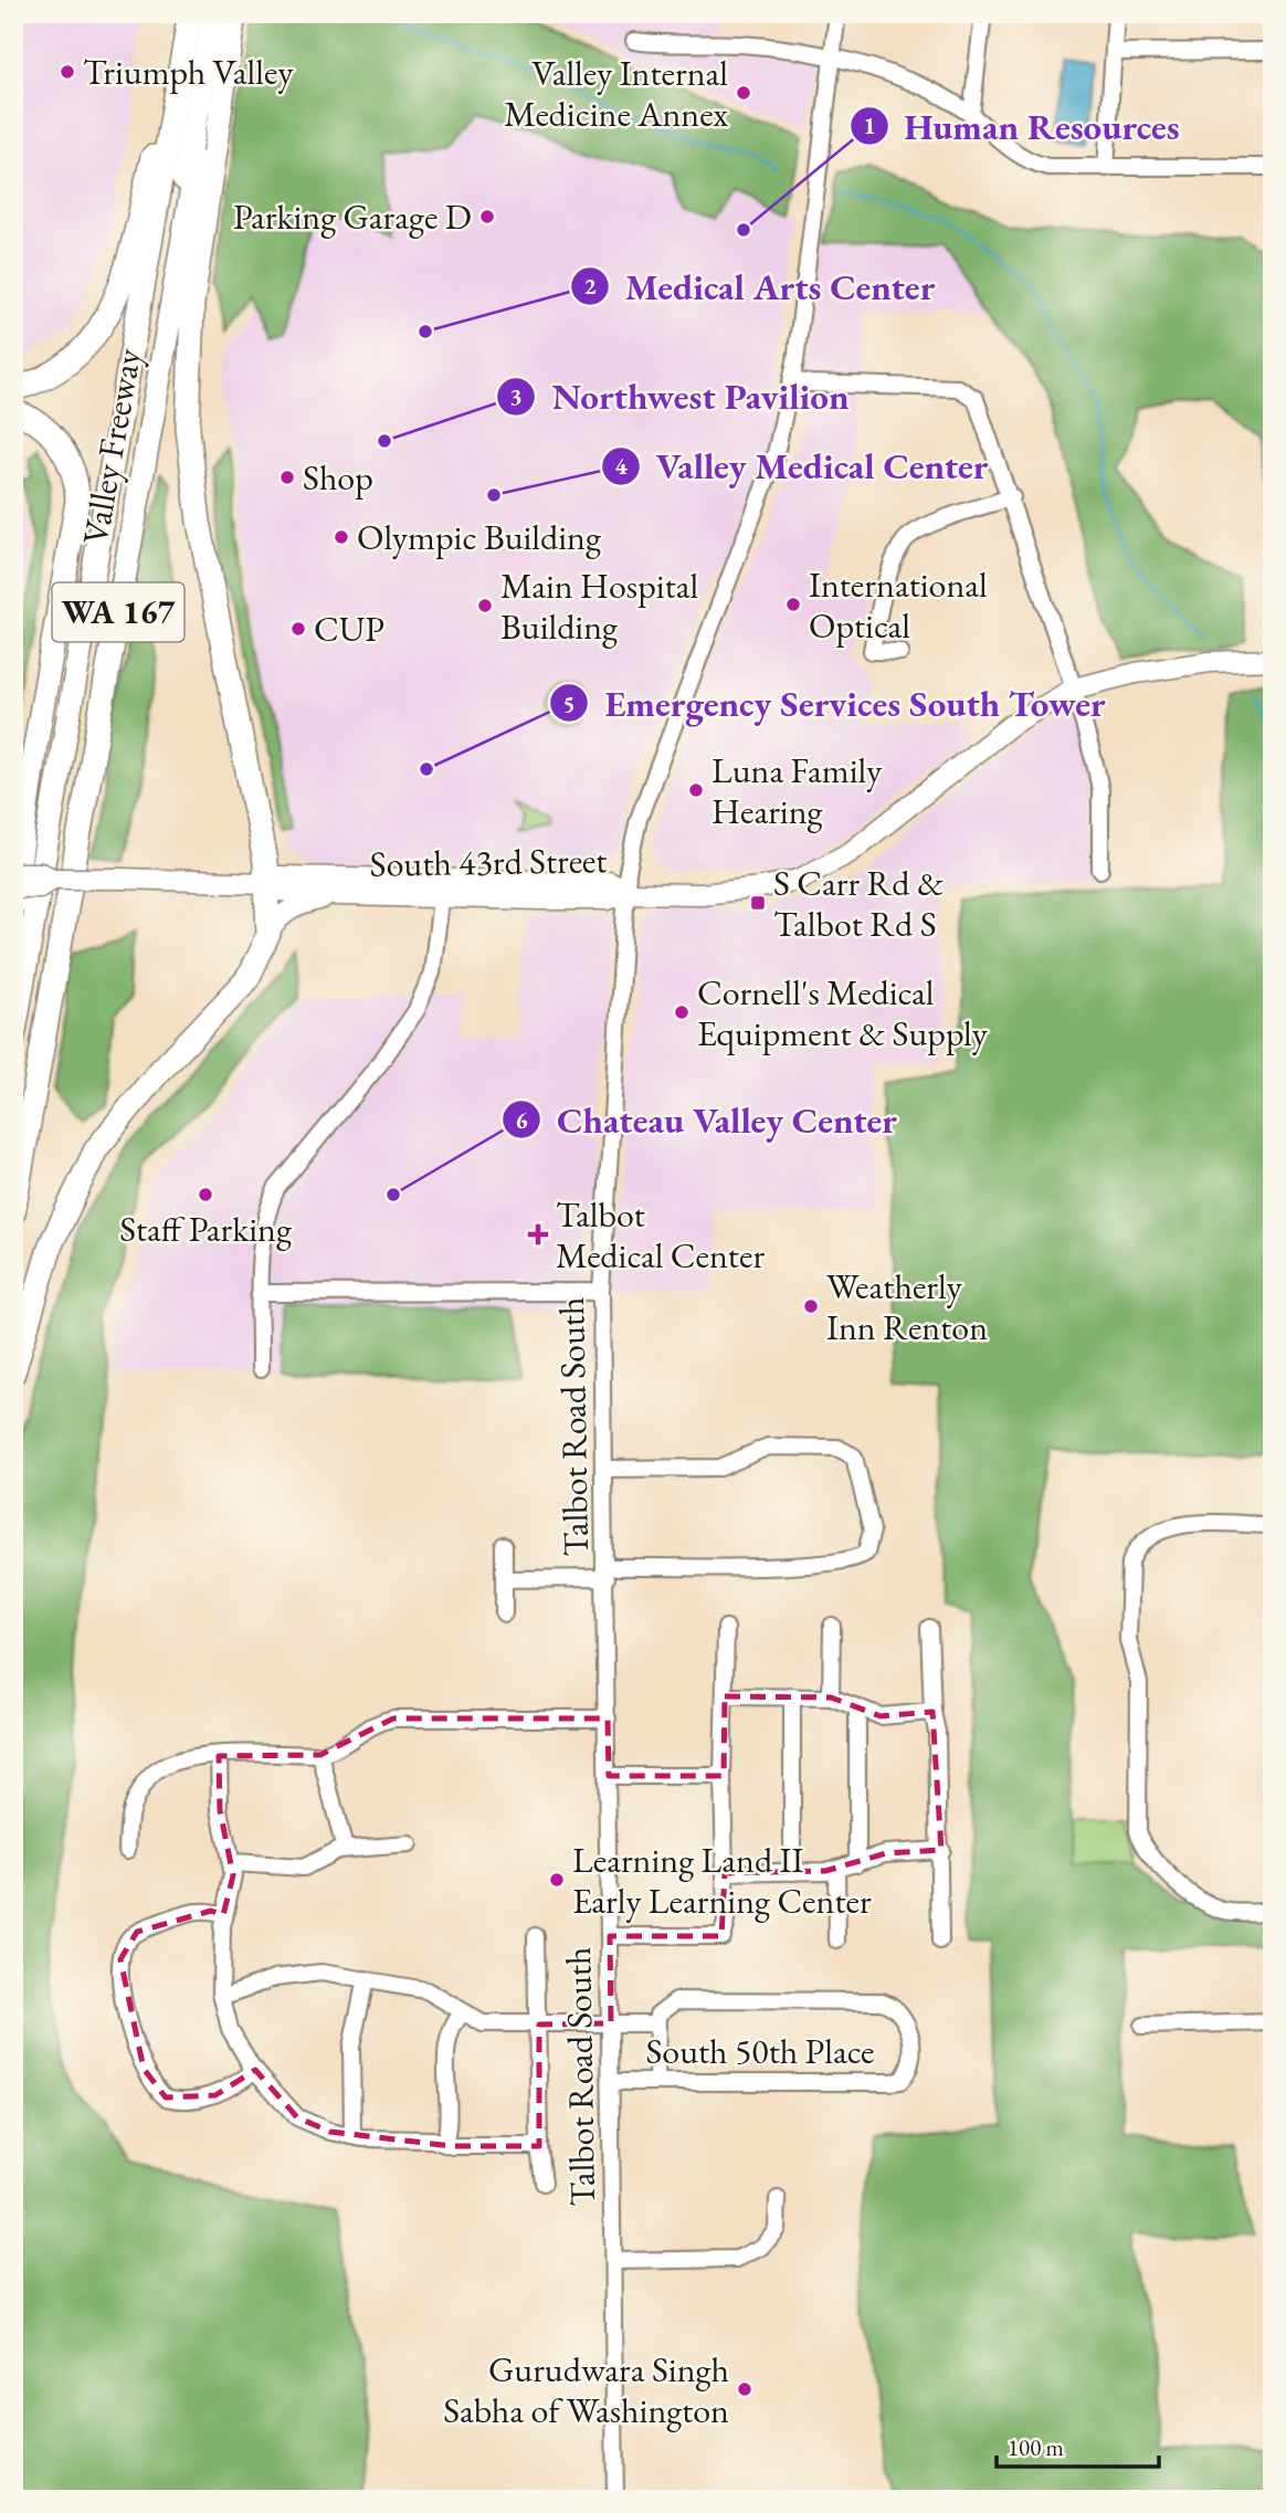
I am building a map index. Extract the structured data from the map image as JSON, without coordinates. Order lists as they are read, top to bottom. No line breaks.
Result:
{"streets":{"highway":["Valley Freeway","WA 167"],"main road":["South 43rd Street"],"street":["Talbot Road South","South 50th Place"]},"crossings":[["South 43rd Street","Talbot Road South"],["Talbot Road South","South 50th Place"]],"places":{"other":["Triumph Valley","Valley Internal Medicine Annex","Parking Garage D","Human Resources","Medical Arts Center","Northwest Pavilion","Shop","Valley Medical Center","Olympic Building","International Optical","Main Hospital Building","CUP","Emergency Services South Tower","Luna Family Hearing","Cornell's Medical Equipment & Supply","Staff Parking","Chateau Valley Center","Weatherly Inn Renton","Learning Land II Early Learning Center","Gurudwara Singh Sabha of Washington"],"transit":["S Carr Rd & Talbot Rd S"],"health":["Talbot Medical Center"]},"scale_bar":"100 m"}
